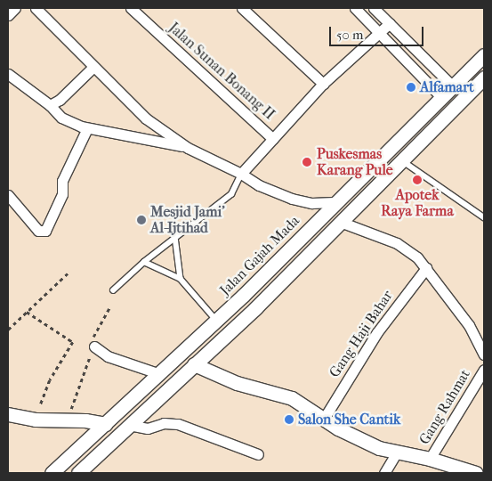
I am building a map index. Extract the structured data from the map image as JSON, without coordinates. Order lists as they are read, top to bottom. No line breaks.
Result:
{"streets":{"main road":["Jalan Gajah Mada"],"street":["Jalan Sunan Bonang II","Gang Haji Bahar","Gang Rahmat"]},"places":["Alfamart","Puskesmas Karang Pule","Apotek Raya Farma","Mesjid Jami' Al-Ijtihad","Salon She Cantik"],"scale_bar":"50 m"}
